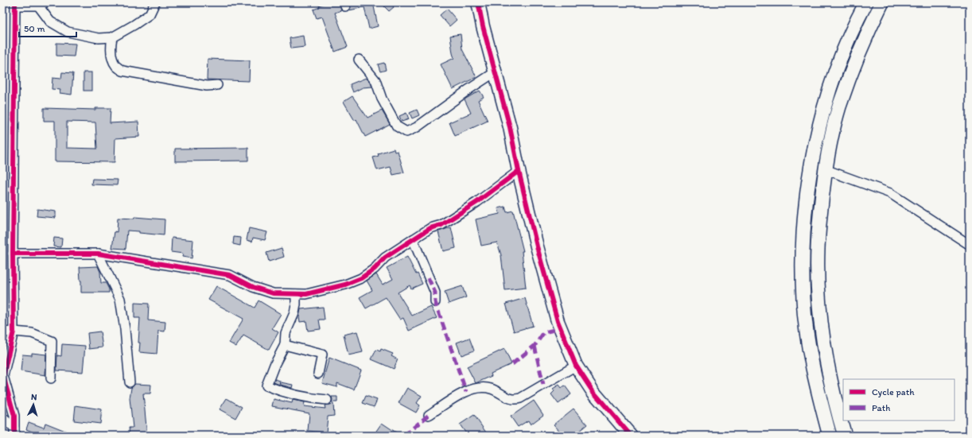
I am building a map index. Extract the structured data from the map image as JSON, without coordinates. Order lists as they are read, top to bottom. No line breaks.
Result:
{"legend":["Cycle path","Path"],"scale_bar":"50 m","north":"top"}
